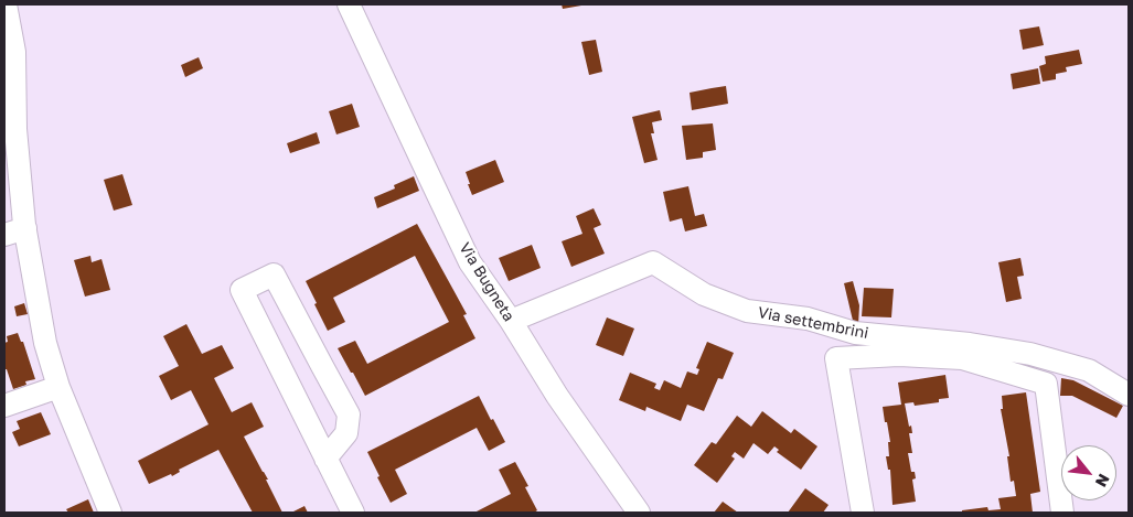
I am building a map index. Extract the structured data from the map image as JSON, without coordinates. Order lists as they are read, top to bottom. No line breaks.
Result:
{"streets":{"street":["Via Bugneta","Via settembrini"]},"crossings":[["Via Bugneta","Via settembrini"]],"north":"bottom right"}
